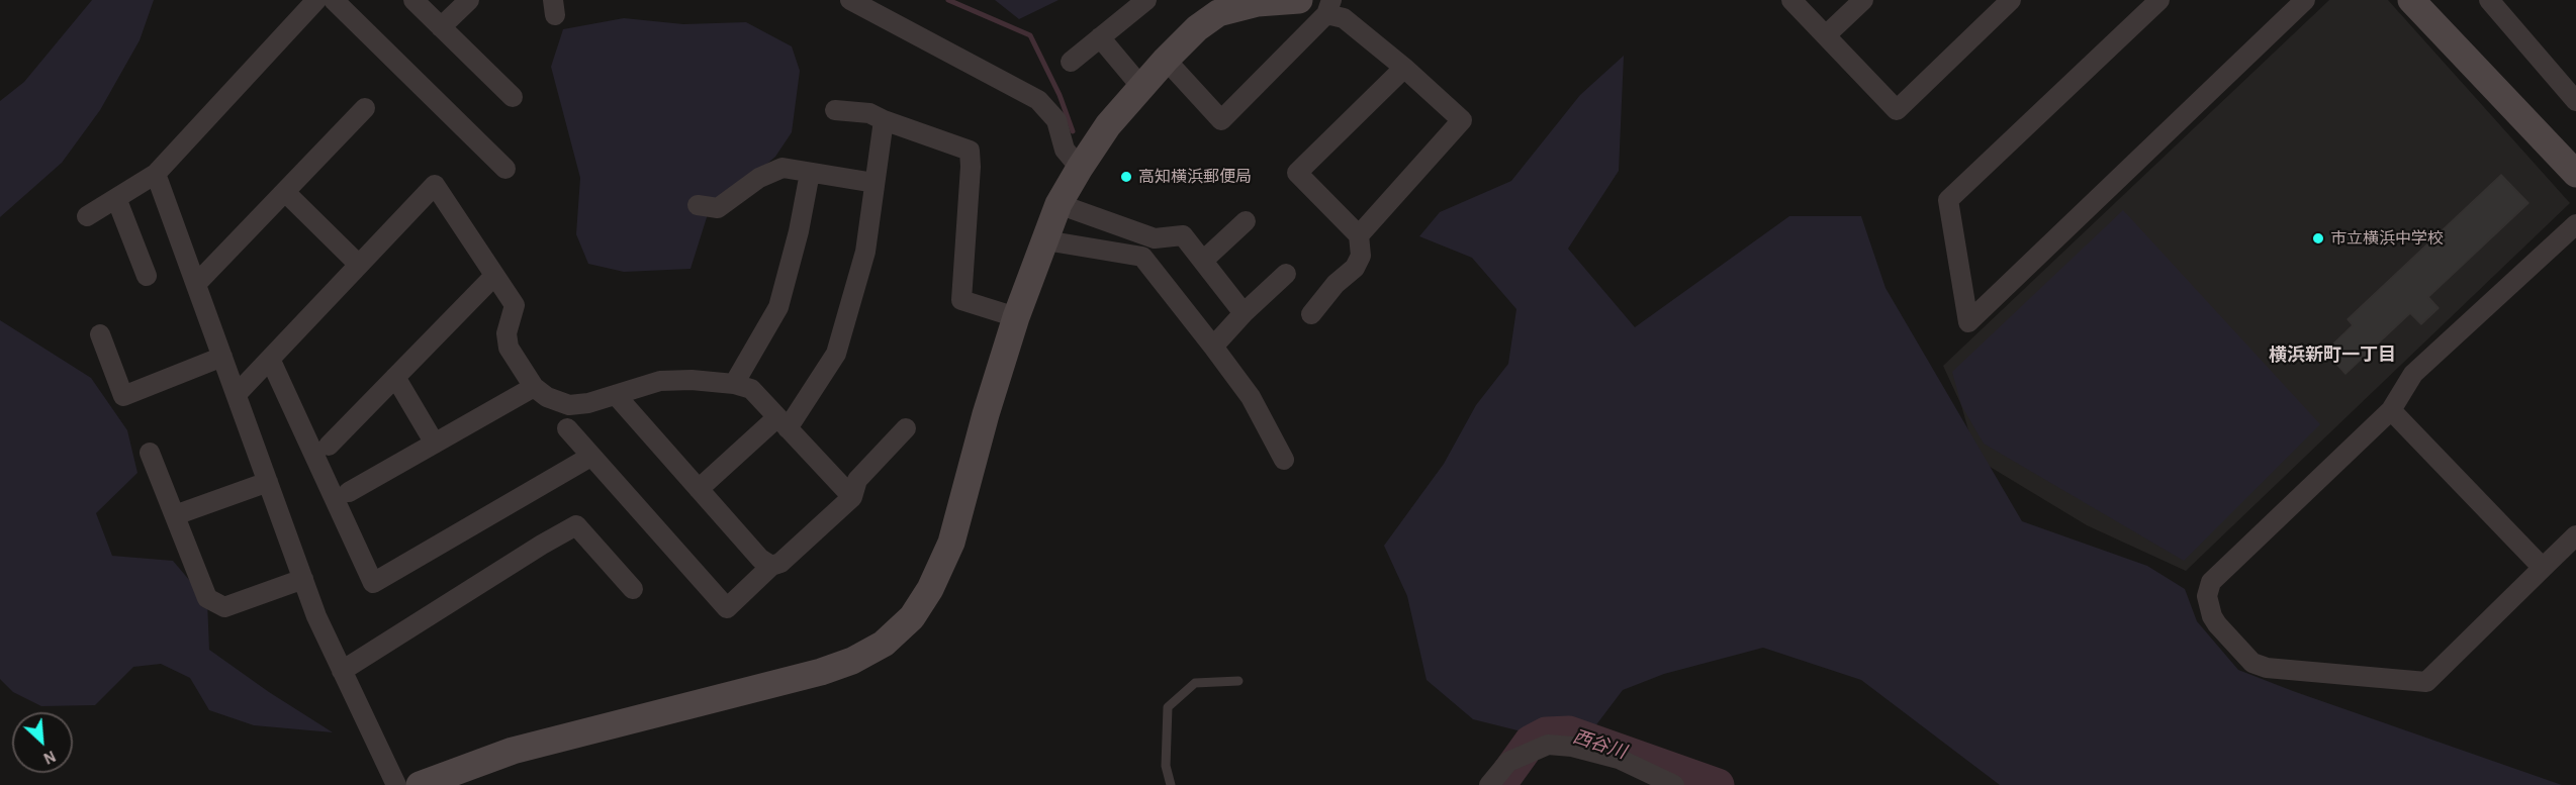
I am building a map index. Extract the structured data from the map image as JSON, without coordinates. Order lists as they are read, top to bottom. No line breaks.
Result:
{"districts":["横浜新町一丁目"],"water":["西谷川"],"places":["高知横浜郵便局","市立横浜中学校"],"north":"bottom right"}
